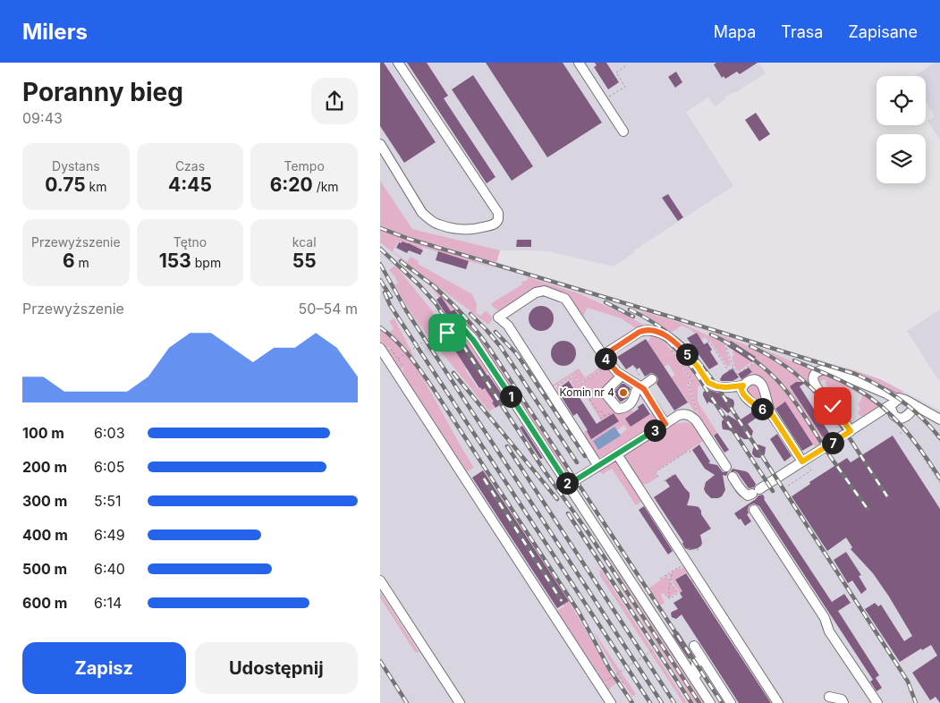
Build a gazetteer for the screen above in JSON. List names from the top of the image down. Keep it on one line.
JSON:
{"places":["Komin nr 4"],"page":{"header":"Milers","nav":["Mapa","Trasa","Zapisane"],"heading":["Poranny bieg","09:43"],"stats":[["Dystans","0.75 km"],["Czas","4:45"],["Tempo","6:20 /km"],["Przewyższenie","6 m"],["Tętno","153 bpm"],["kcal","55"]],"chart":["Przewyższenie","50–54 m"],"pins":["5","4","1","6","3","7","2"],"list":[{"name":"100 m","note":"6:03"},{"name":"200 m","note":"6:05"},{"name":"300 m","note":"5:51"},{"name":"400 m","note":"6:49"},{"name":"500 m","note":"6:40"},{"name":"600 m","note":"6:14"}],"buttons":["Zapisz","Udostępnij"]}}
